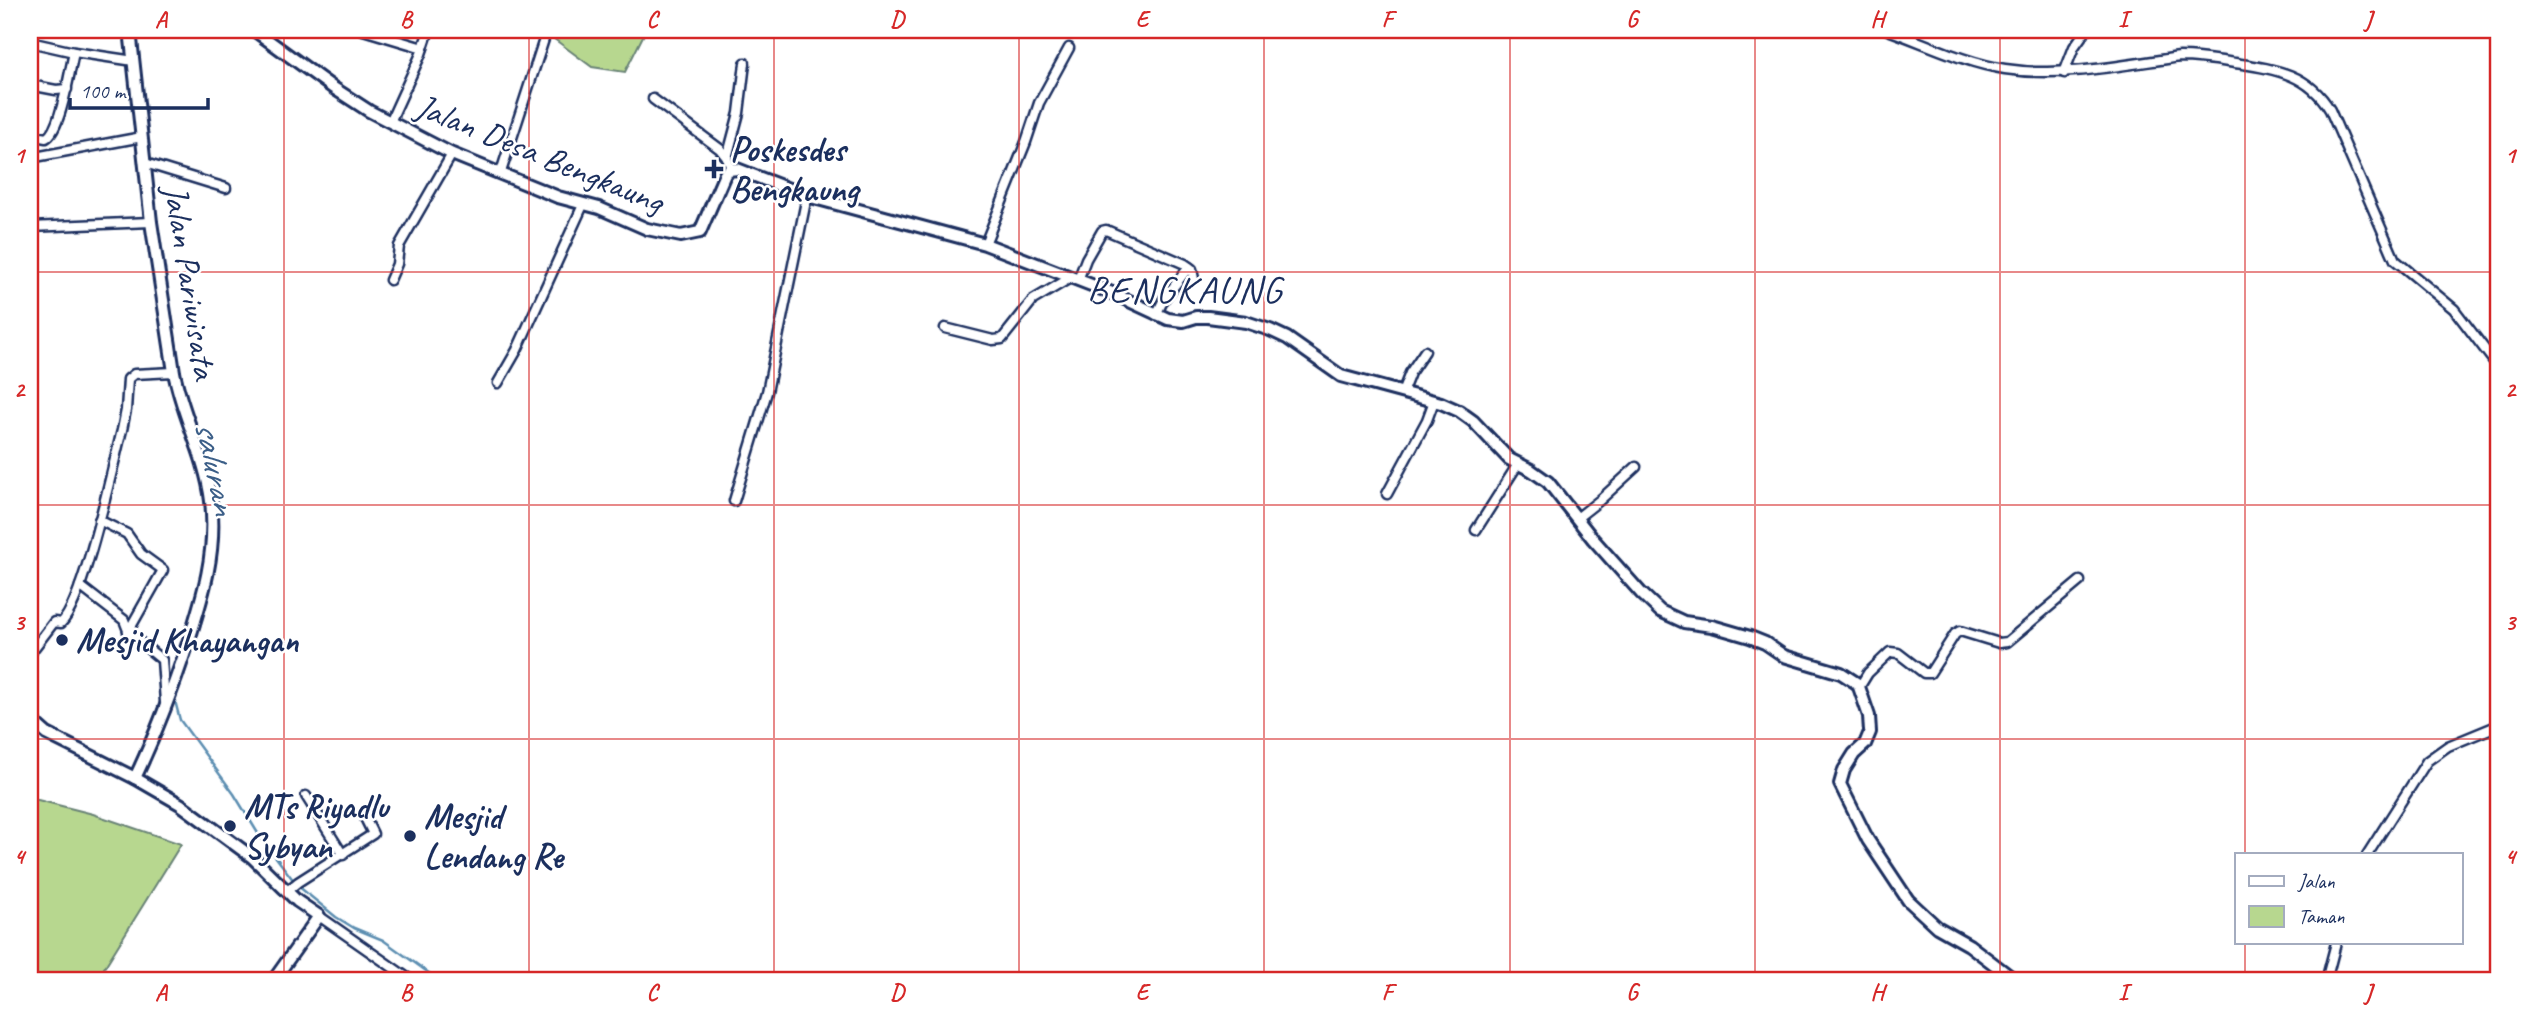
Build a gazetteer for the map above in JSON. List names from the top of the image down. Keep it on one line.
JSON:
{"streets":{"street":["Jalan Desa Bengkaung","Jalan Pariwisata"]},"districts":["BENGKAUNG"],"water":["saluran"],"places":{"health":["Poskesdes Bengkaung"],"other":["Mesjid Khayangan","MTs Riyadlu Sybyan","Mesjid Lendang Re"]},"legend":["Jalan","Taman"],"scale_bar":"100 m","grid":{"columns":["A","B","C","D","E","F","G","H","I","J"],"rows":["1","2","3","4"]}}
